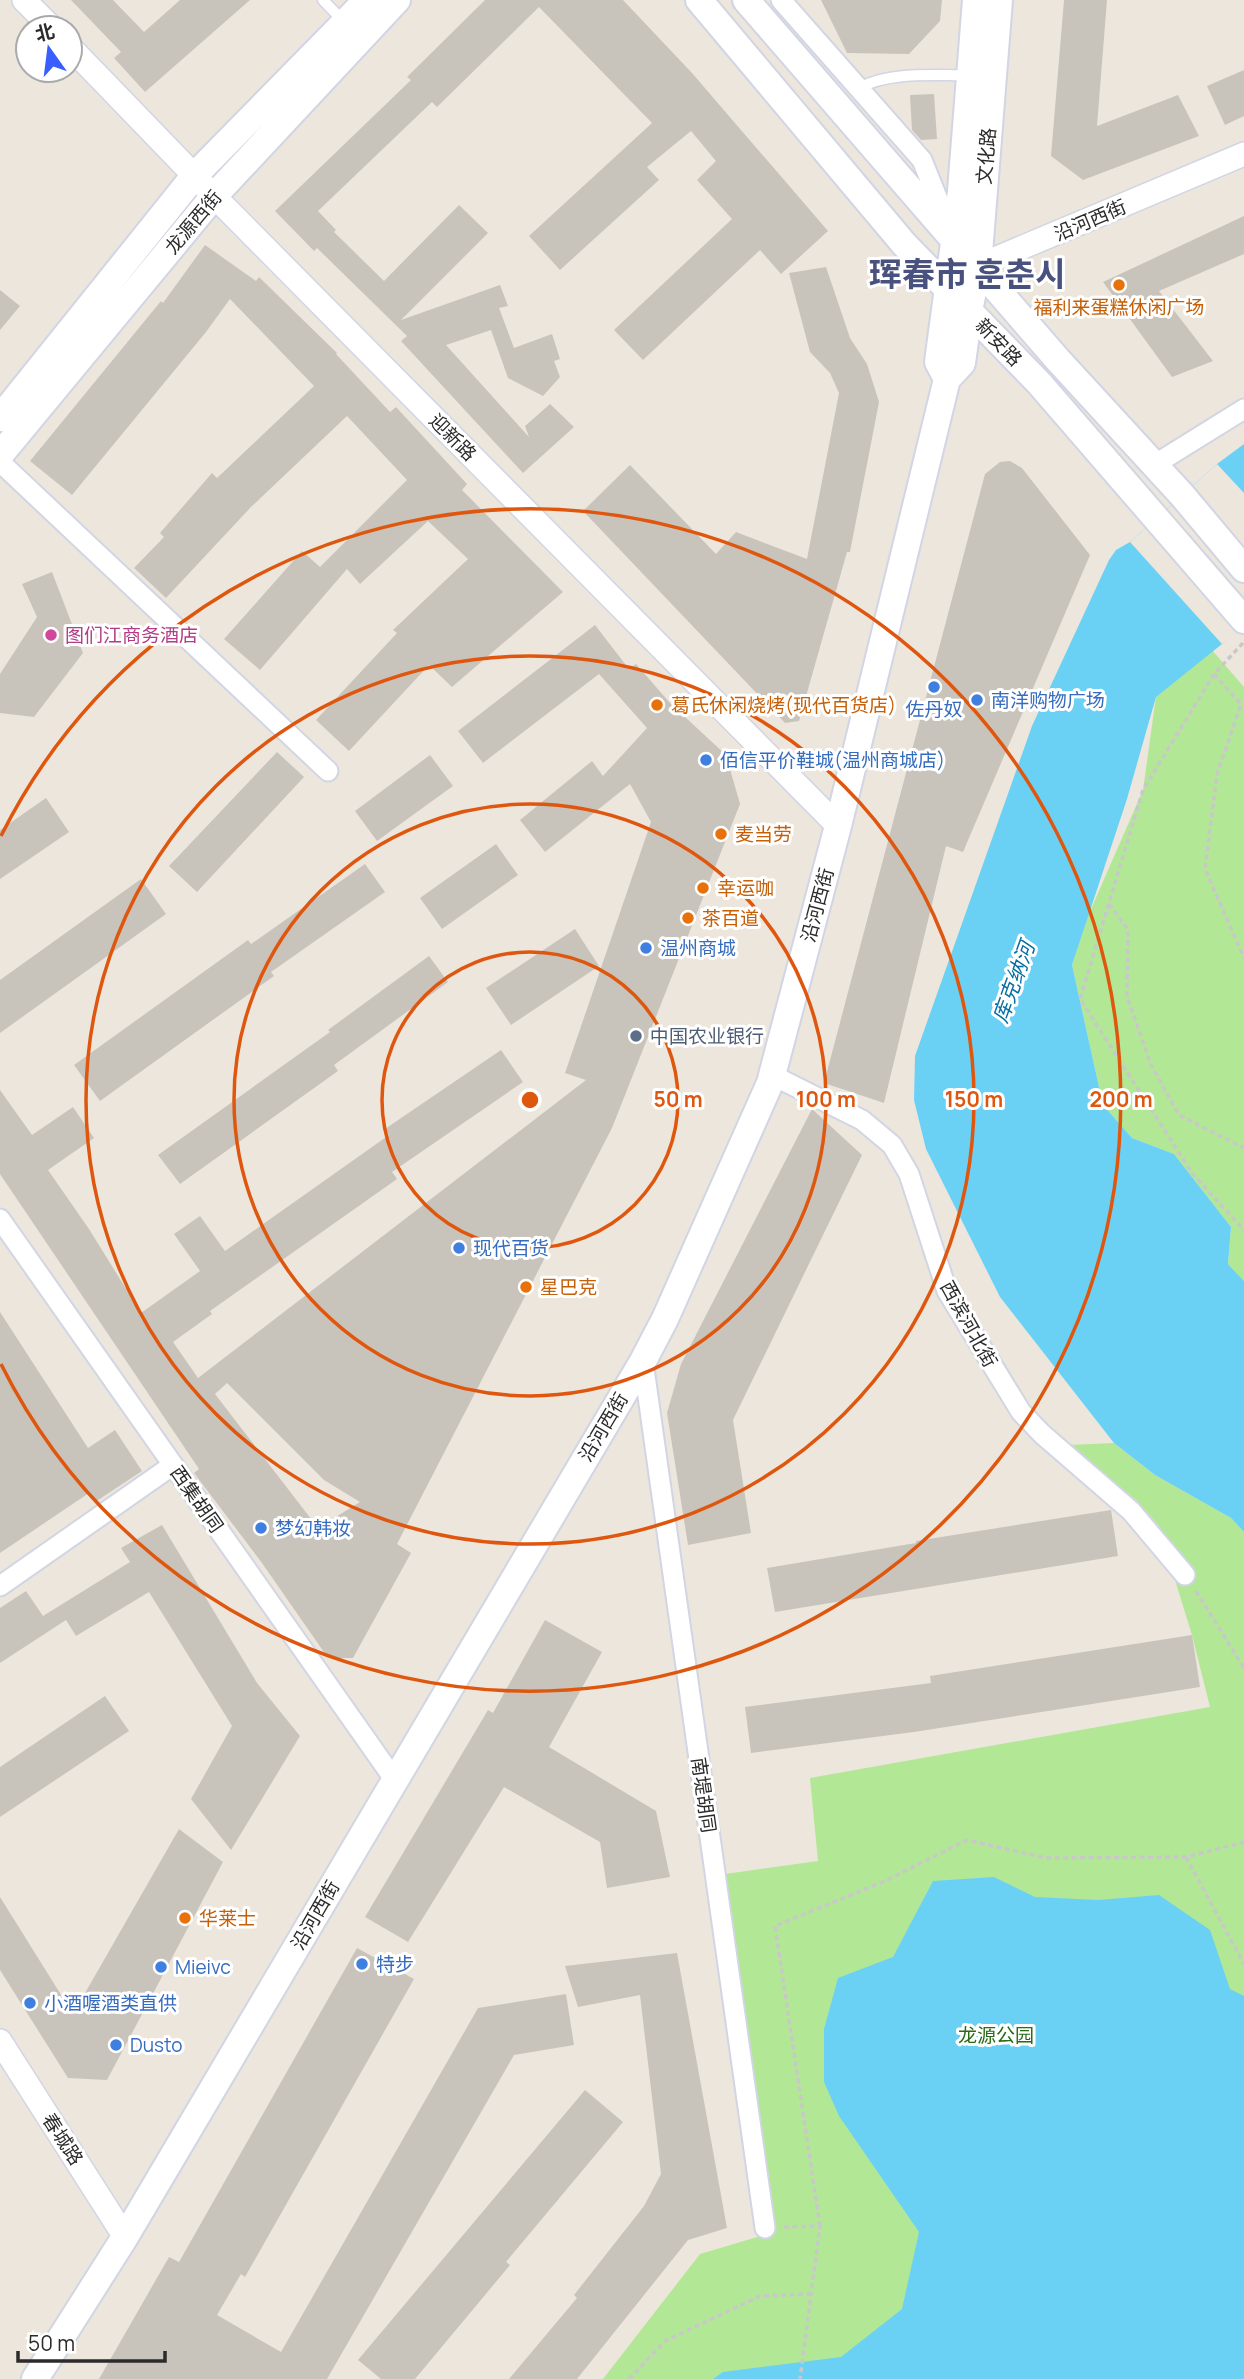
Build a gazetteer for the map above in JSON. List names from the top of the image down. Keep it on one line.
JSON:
{"streets":{"main road":["文化路","沿河西街","龙源西街","新安路"],"street":["迎新路","西滨河北街","西集胡同","南堤胡同","春城路"]},"crossings":[["文化路","沿河西街"],["文化路","新安路"],["沿河西街","新安路"],["沿河西街","迎新路"],["沿河西街","西滨河北街"],["沿河西街","西集胡同"],["沿河西街","南堤胡同"],["沿河西街","春城路"],["龙源西街","迎新路"]],"districts":["珲春市 훈춘시"],"water":["库克纳河"],"parks":["龙源公园"],"places":["福利来蛋糕休闲广场","图们江商务酒店","佐丹奴","南洋购物广场","葛氏休闲烧烤(现代百货店)","佰信平价鞋城(温州商城店)","麦当劳","幸运咖","茶百道","温州商城","中国农业银行","现代百货","星巴克","梦幻韩妆","华莱士","特步","Mieivc","小酒喔酒类直供","Dusto"],"scale_bar":"50 m","north":"top","rings":["50 m","100 m","150 m","200 m"]}
